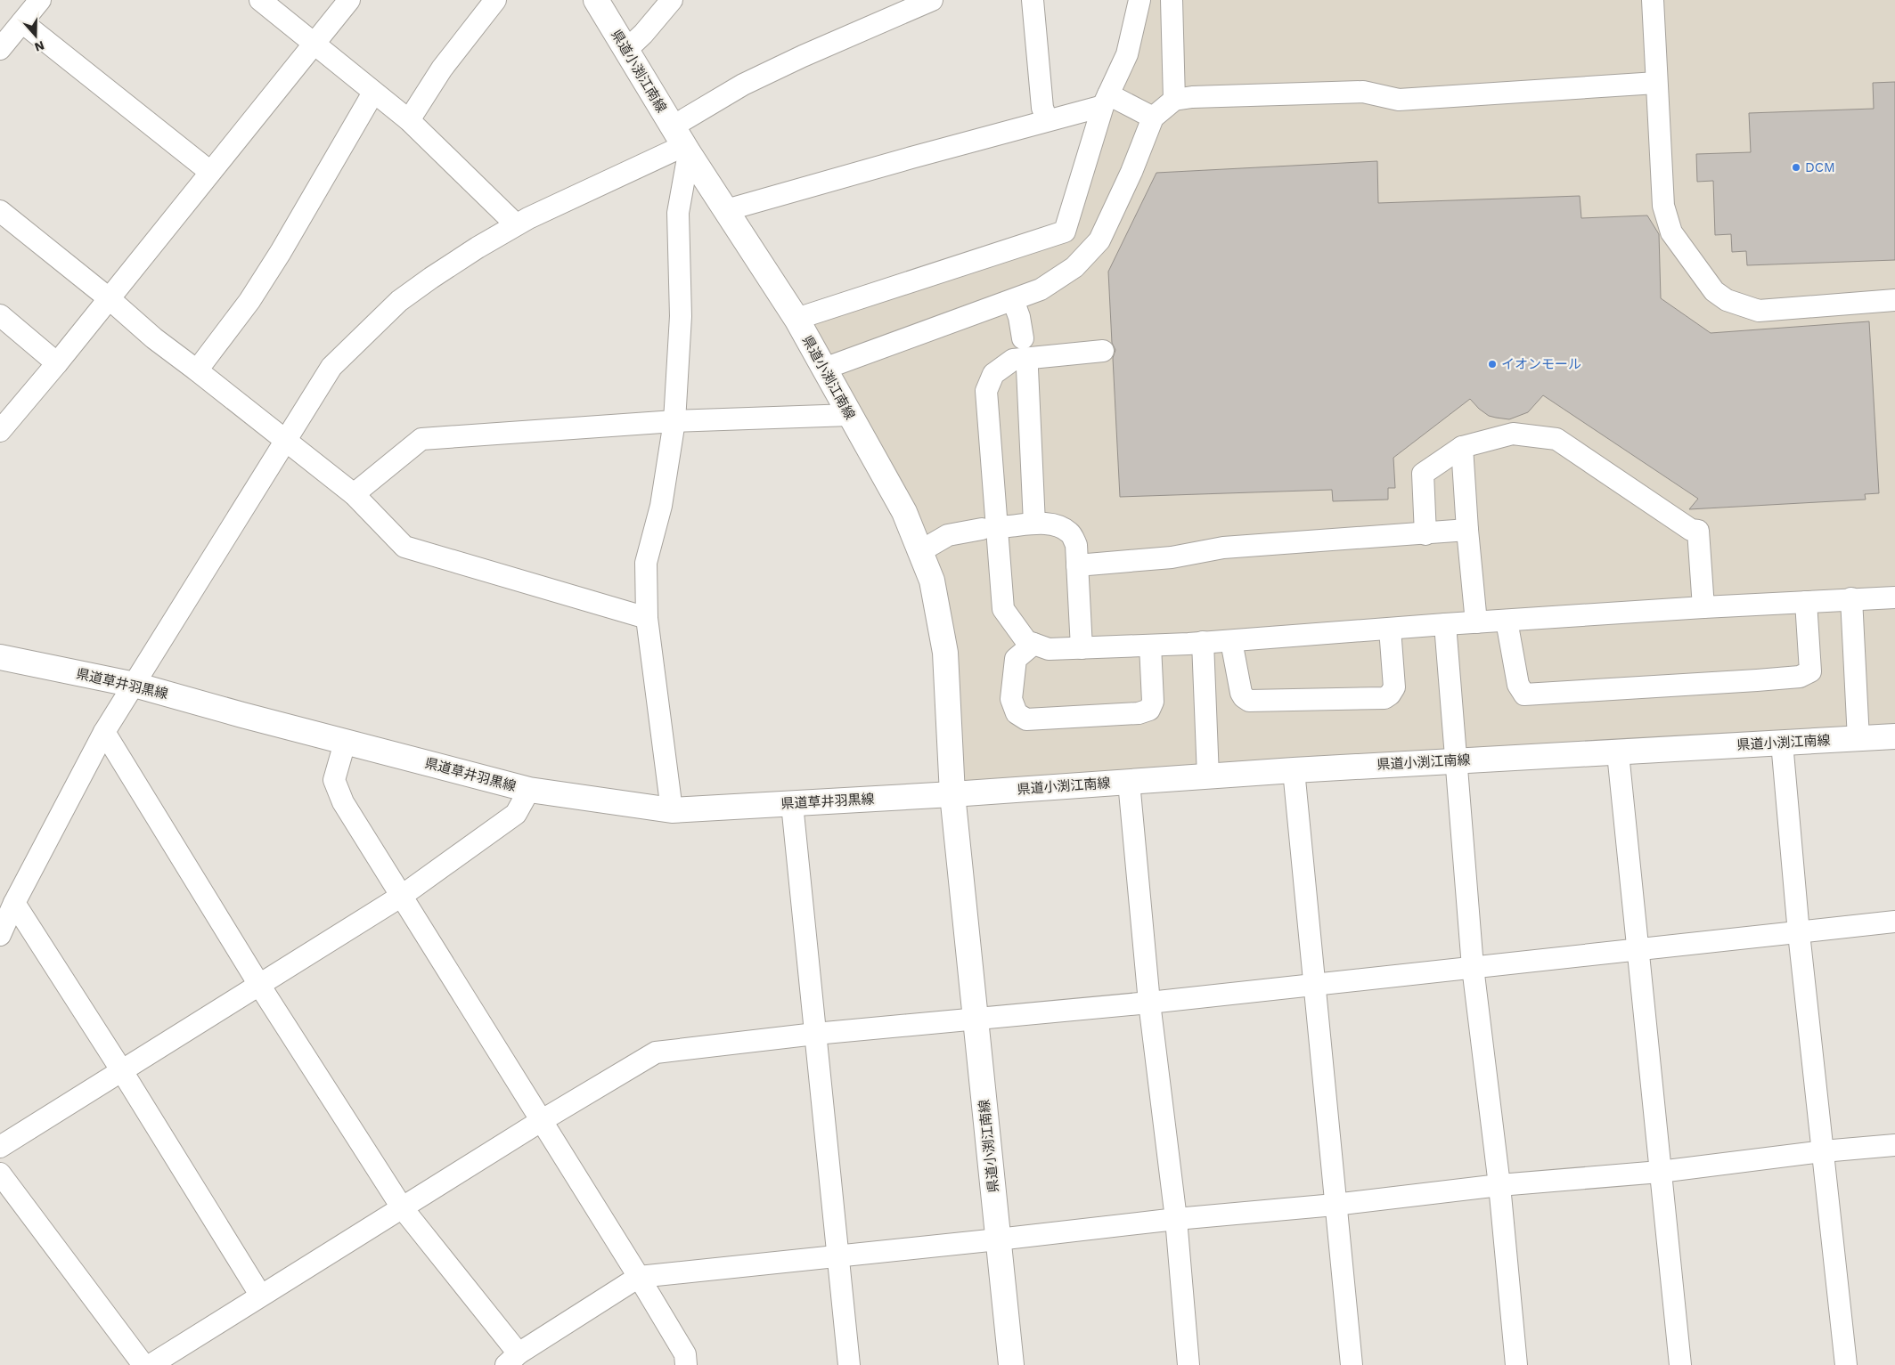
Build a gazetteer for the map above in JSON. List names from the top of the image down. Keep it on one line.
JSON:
{"streets":{"main road":["県道小渕江南線","県道草井羽黒線"]},"crossings":[["県道小渕江南線","県道草井羽黒線"]],"places":["DCM","イオンモール"],"north":"bottom"}
